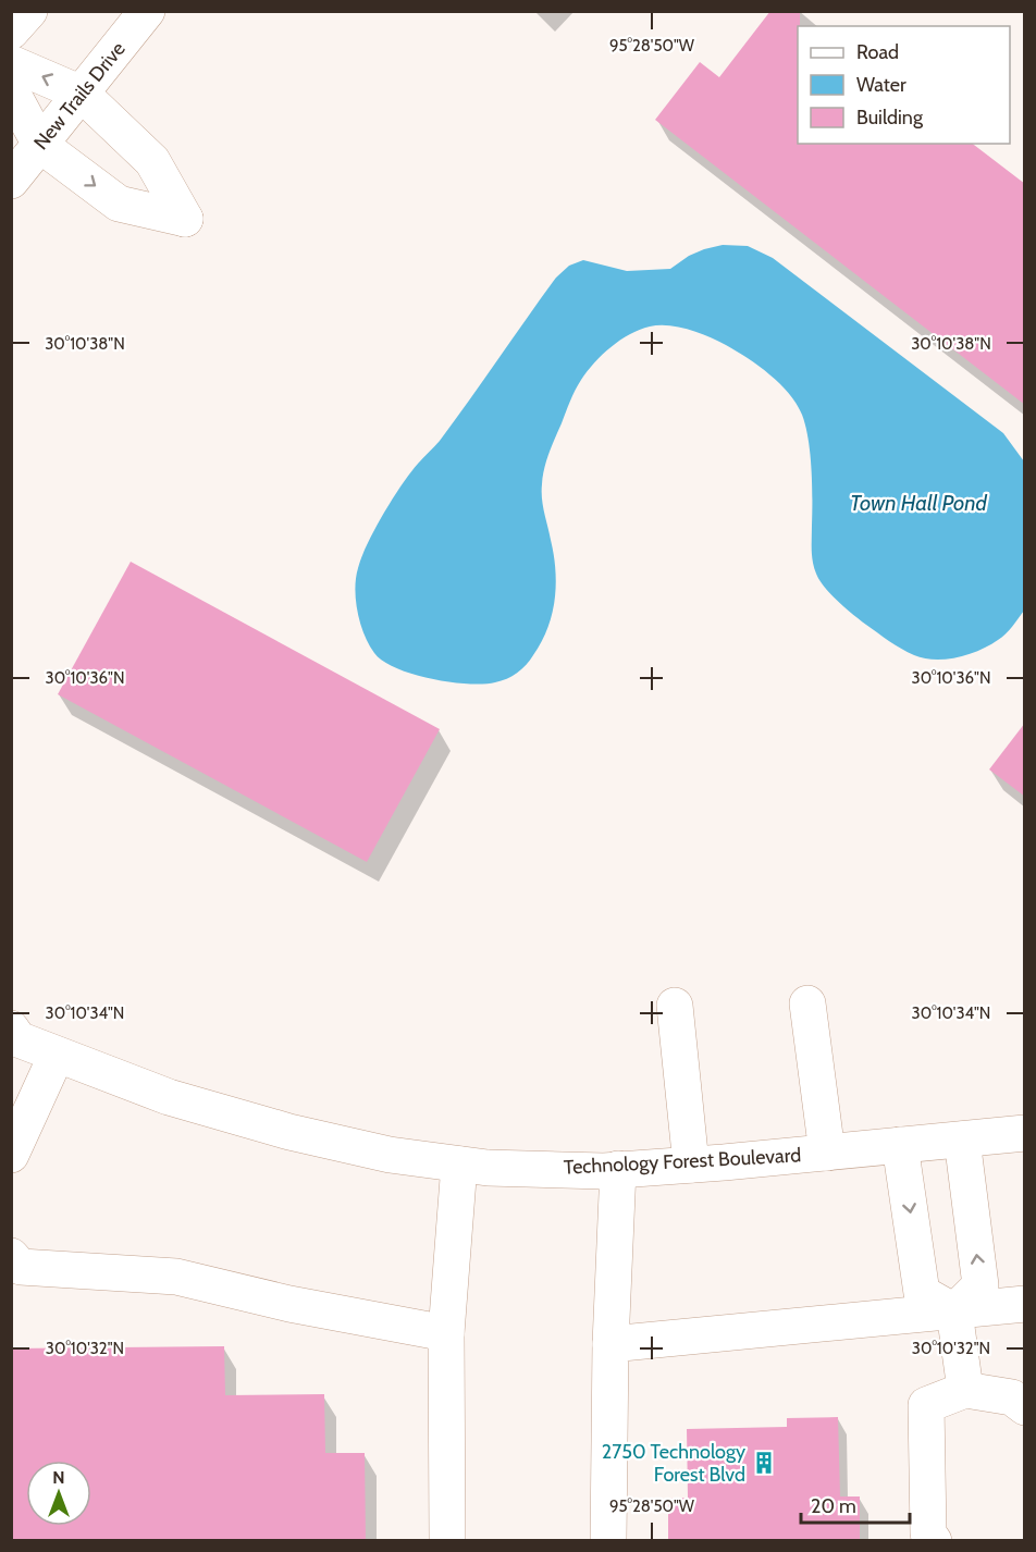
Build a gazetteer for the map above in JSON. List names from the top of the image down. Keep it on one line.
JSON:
{"streets":{"street":["New Trails Drive","Technology Forest Boulevard"]},"water":["Town Hall Pond"],"places":{"building":["2750 Technology Forest Blvd"]},"legend":["Road","Water","Building"],"scale_bar":"20 m","north":"top","coordinates":["95°28'50\"W","30°10'38\"N","30°10'36\"N","30°10'34\"N","30°10'32\"N"]}
